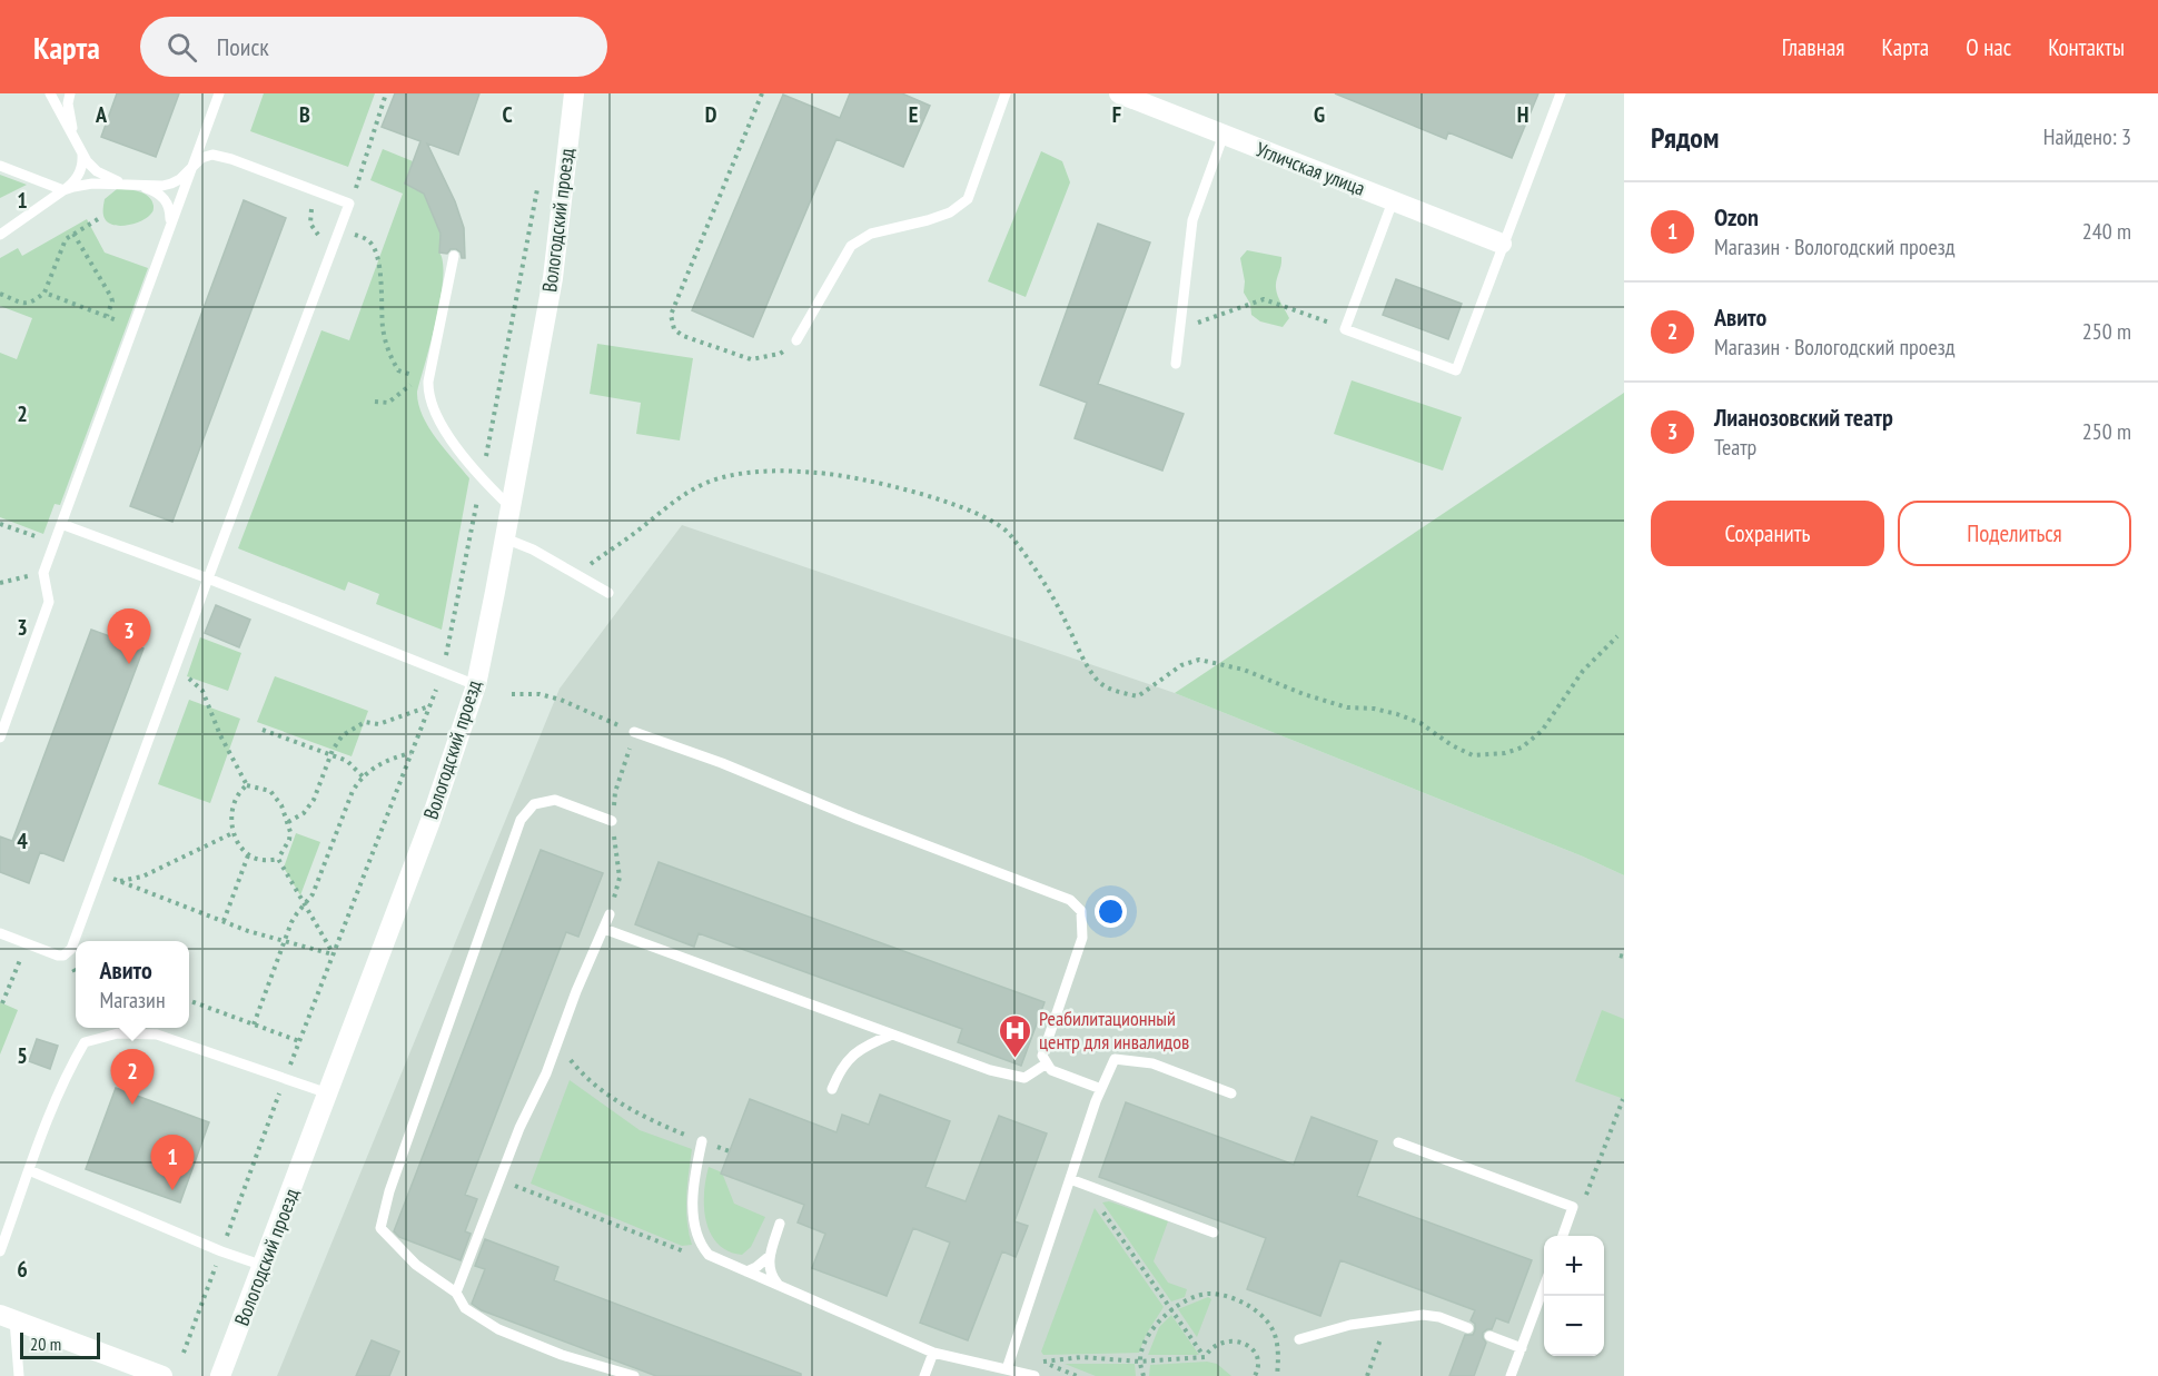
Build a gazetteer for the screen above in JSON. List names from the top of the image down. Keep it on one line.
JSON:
{"streets":{"street":["Угличская улица","Вологодский проезд"]},"places":{"hospital":["Реабилитационный центр для инвалидов"]},"scale_bar":"20 m","page":{"header":"Карта","search":"Поиск","nav":["Главная","Карта","О нас","Контакты"],"heading":["Рядом","Найдено: 3"],"list":[{"mark":"1","name":"Ozon","note":"Магазин · Вологодский проезд","value":"240 m"},{"mark":"2","name":"Авито","note":"Магазин · Вологодский проезд","value":"250 m"},{"mark":"3","name":"Лианозовский театр","note":"Театр","value":"250 m"}],"buttons":["Сохранить","Поделиться"],"pins":["3","2","1"],"popup":["Авито","Магазин"],"map_buttons":["+","−"],"scale":"20 m"},"grid":{"columns":["A","B","C","D","E","F","G","H"],"rows":["1","2","3","4","5","6"]}}
